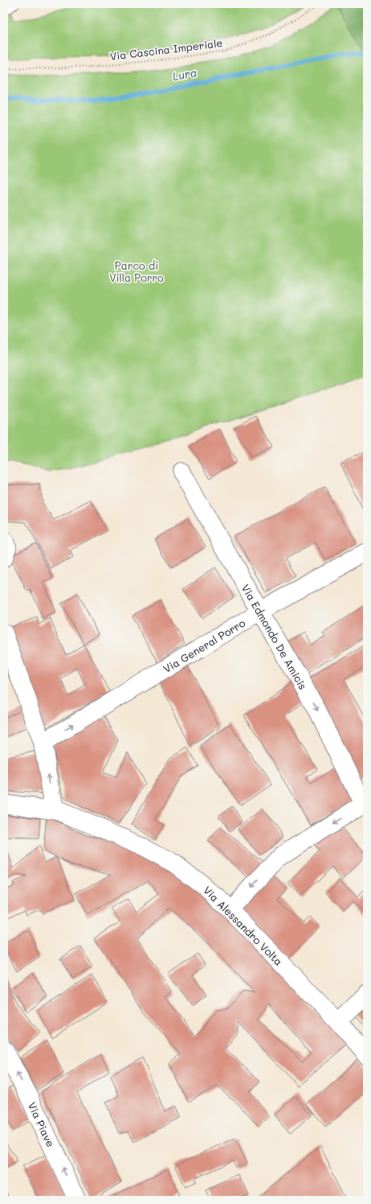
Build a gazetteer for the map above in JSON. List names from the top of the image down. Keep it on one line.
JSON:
{"streets":{"street":["Via Edmondo De Amicis","Via General Porro","Via Alessandro Volta","Via Piave"],"path":["Via Cascina Imperiale"]},"crossings":[["Via Edmondo De Amicis","Via General Porro"]],"one_way":["Via Edmondo De Amicis","Via General Porro","Via Piave"],"water":["Lura"],"parks":["Parco di Villa Porro"]}
